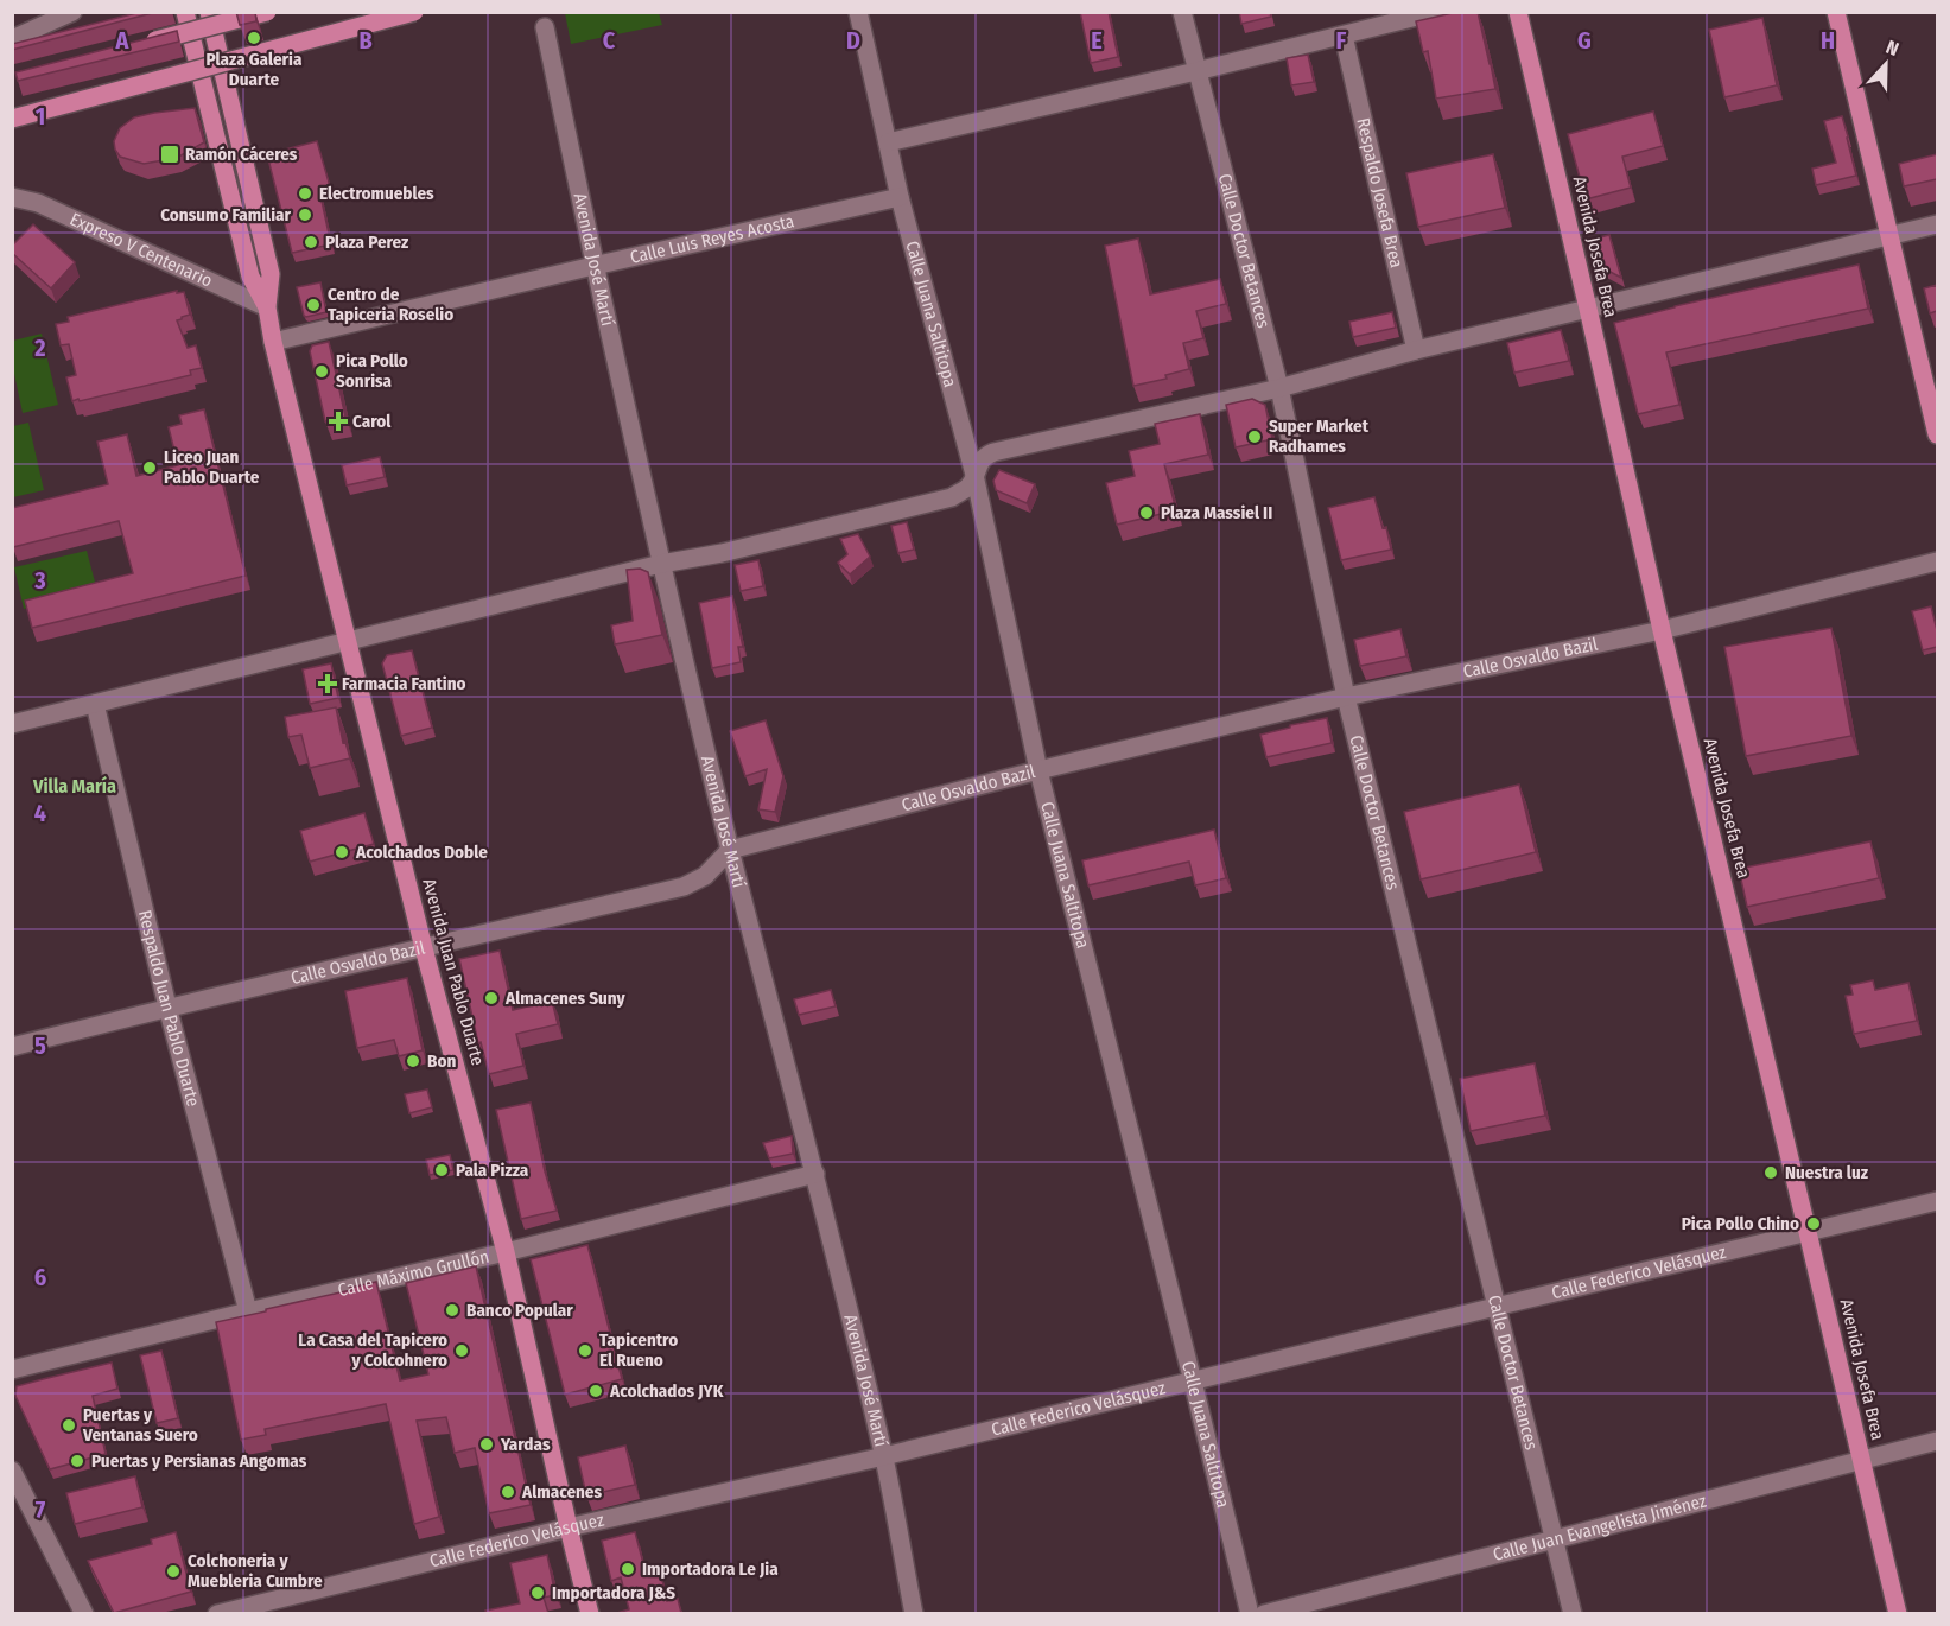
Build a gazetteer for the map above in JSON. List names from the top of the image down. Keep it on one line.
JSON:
{"streets":{"main road":["Avenida Josefa Brea","Avenida Juan Pablo Duarte"],"street":["Respaldo Josefa Brea","Calle Luis Reyes Acosta","Expreso V Centenario","Calle Doctor Betances","Avenida José Martí","Calle Juana Saltitopa","Calle Osvaldo Bazil","Respaldo Juan Pablo Duarte","Calle Máximo Grullón","Calle Federico Velásquez","Calle Juan Evangelista Jiménez"]},"crossings":[["Calle Luis Reyes Acosta","Avenida José Martí"],["Calle Luis Reyes Acosta","Calle Juana Saltitopa"],["Calle Luis Reyes Acosta","Avenida Juan Pablo Duarte"],["Avenida Josefa Brea","Calle Osvaldo Bazil"],["Avenida Josefa Brea","Calle Federico Velásquez"],["Avenida Josefa Brea","Calle Juan Evangelista Jiménez"],["Expreso V Centenario","Avenida Juan Pablo Duarte"],["Calle Doctor Betances","Calle Osvaldo Bazil"],["Calle Doctor Betances","Calle Federico Velásquez"],["Calle Doctor Betances","Calle Juan Evangelista Jiménez"],["Avenida José Martí","Calle Osvaldo Bazil"],["Avenida José Martí","Calle Máximo Grullón"],["Avenida José Martí","Calle Federico Velásquez"],["Calle Juana Saltitopa","Calle Osvaldo Bazil"],["Calle Juana Saltitopa","Calle Federico Velásquez"],["Calle Osvaldo Bazil","Avenida Juan Pablo Duarte"],["Calle Osvaldo Bazil","Respaldo Juan Pablo Duarte"],["Avenida Juan Pablo Duarte","Calle Máximo Grullón"],["Avenida Juan Pablo Duarte","Calle Federico Velásquez"],["Respaldo Juan Pablo Duarte","Calle Máximo Grullón"]],"districts":["Villa María"],"places":{"other":["Plaza Galeria Duarte","Electromuebles","Consumo Familiar","Plaza Perez","Centro de Tapiceria Roselio","Pica Pollo Sonrisa","Super Market Radhames","Liceo Juan Pablo Duarte","Plaza Massiel II","Acolchados Doble","Almacenes Suny","Bon","Pala Pizza","Nuestra luz","Pica Pollo Chino","Banco Popular","La Casa del Tapicero y Colcohnero","Tapicentro El Rueno","Acolchados JYK","Puertas y Ventanas Suero","Yardas","Puertas y Persianas Angomas","Almacenes","Importadora Le Jia","Colchoneria y Muebleria Cumbre","Importadora J&S"],"transit":["Ramón Cáceres"],"health":["Carol","Farmacia Fantino"]},"north":"top","grid":{"columns":["A","B","C","D","E","F","G","H"],"rows":["1","2","3","4","5","6","7"]}}
